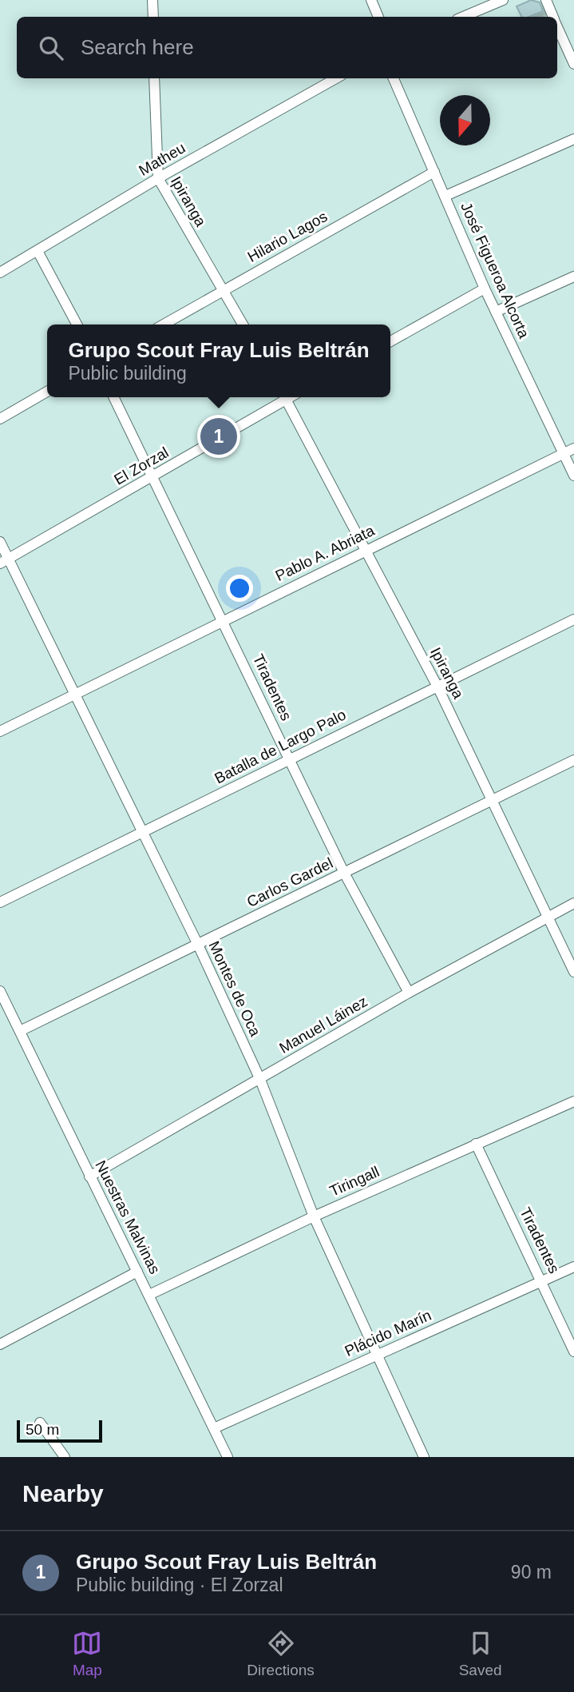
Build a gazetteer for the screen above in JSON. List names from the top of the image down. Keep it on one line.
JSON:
{"streets":{"street":["Matheu","Ipiranga","Hilario Lagos","José Figueroa Alcorta","El Zorzal","Pablo A. Abriata","Tiradentes","Batalla de Largo Palo","Carlos Gardel","Montes de Oca","Manuel Láinez","Tiringall","Nuestras Malvinas","Plácido Marín"]},"crossings":[["Matheu","Ipiranga"],["Ipiranga","Hilario Lagos"],["Ipiranga","Pablo A. Abriata"],["Ipiranga","Batalla de Largo Palo"],["Ipiranga","Carlos Gardel"],["Ipiranga","Manuel Láinez"],["Hilario Lagos","José Figueroa Alcorta"],["José Figueroa Alcorta","Pablo A. Abriata"],["El Zorzal","Tiradentes"],["El Zorzal","Montes de Oca"],["Pablo A. Abriata","Tiradentes"],["Pablo A. Abriata","Montes de Oca"],["Tiradentes","Batalla de Largo Palo"],["Tiradentes","Carlos Gardel"],["Tiradentes","Manuel Láinez"],["Tiradentes","Tiringall"],["Tiradentes","Plácido Marín"],["Batalla de Largo Palo","Montes de Oca"],["Carlos Gardel","Montes de Oca"],["Carlos Gardel","Nuestras Malvinas"],["Montes de Oca","Manuel Láinez"],["Montes de Oca","Tiringall"],["Montes de Oca","Plácido Marín"],["Manuel Láinez","Nuestras Malvinas"],["Tiringall","Nuestras Malvinas"],["Nuestras Malvinas","Plácido Marín"]],"scale_bar":"50 m","north":"bottom","page":{"search":"Search here","popup":["Grupo Scout Fray Luis Beltrán","Public building"],"pins":"1","scale":"50 m","heading":"Nearby","list":[{"mark":"1","name":"Grupo Scout Fray Luis Beltrán","note":"Public building · El Zorzal","value":"90 m"}],"nav":["Map","Directions","Saved"]}}
